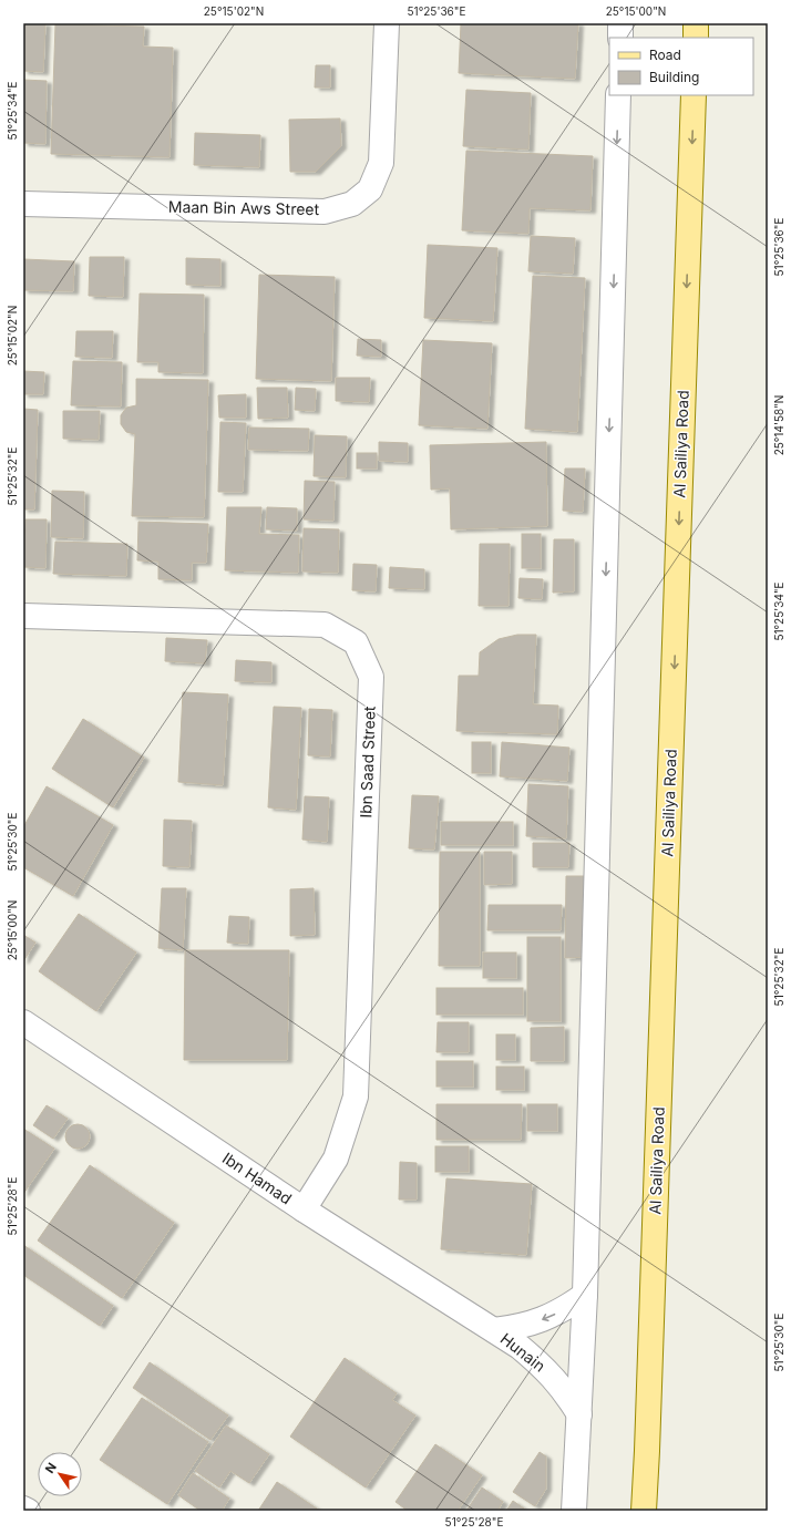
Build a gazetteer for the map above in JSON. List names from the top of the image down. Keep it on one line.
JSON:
{"streets":{"main road":["Al Sailiya Road"],"street":["Maan Bin Aws Street","Ibn Saad Street","Ibn Hamad","Hunain"]},"crossings":[["Ibn Saad Street","Ibn Hamad"],["Ibn Hamad","Hunain"]],"one_way":["Al Sailiya Road","Hunain"],"legend":["Road","Building"],"north":"top left","coordinates":["25°15'02\"N","51°25'36\"E","25°15'00\"N","51°25'34\"E","25°14'58\"N","51°25'32\"E","51°25'30\"E","51°25'28\"E"]}
